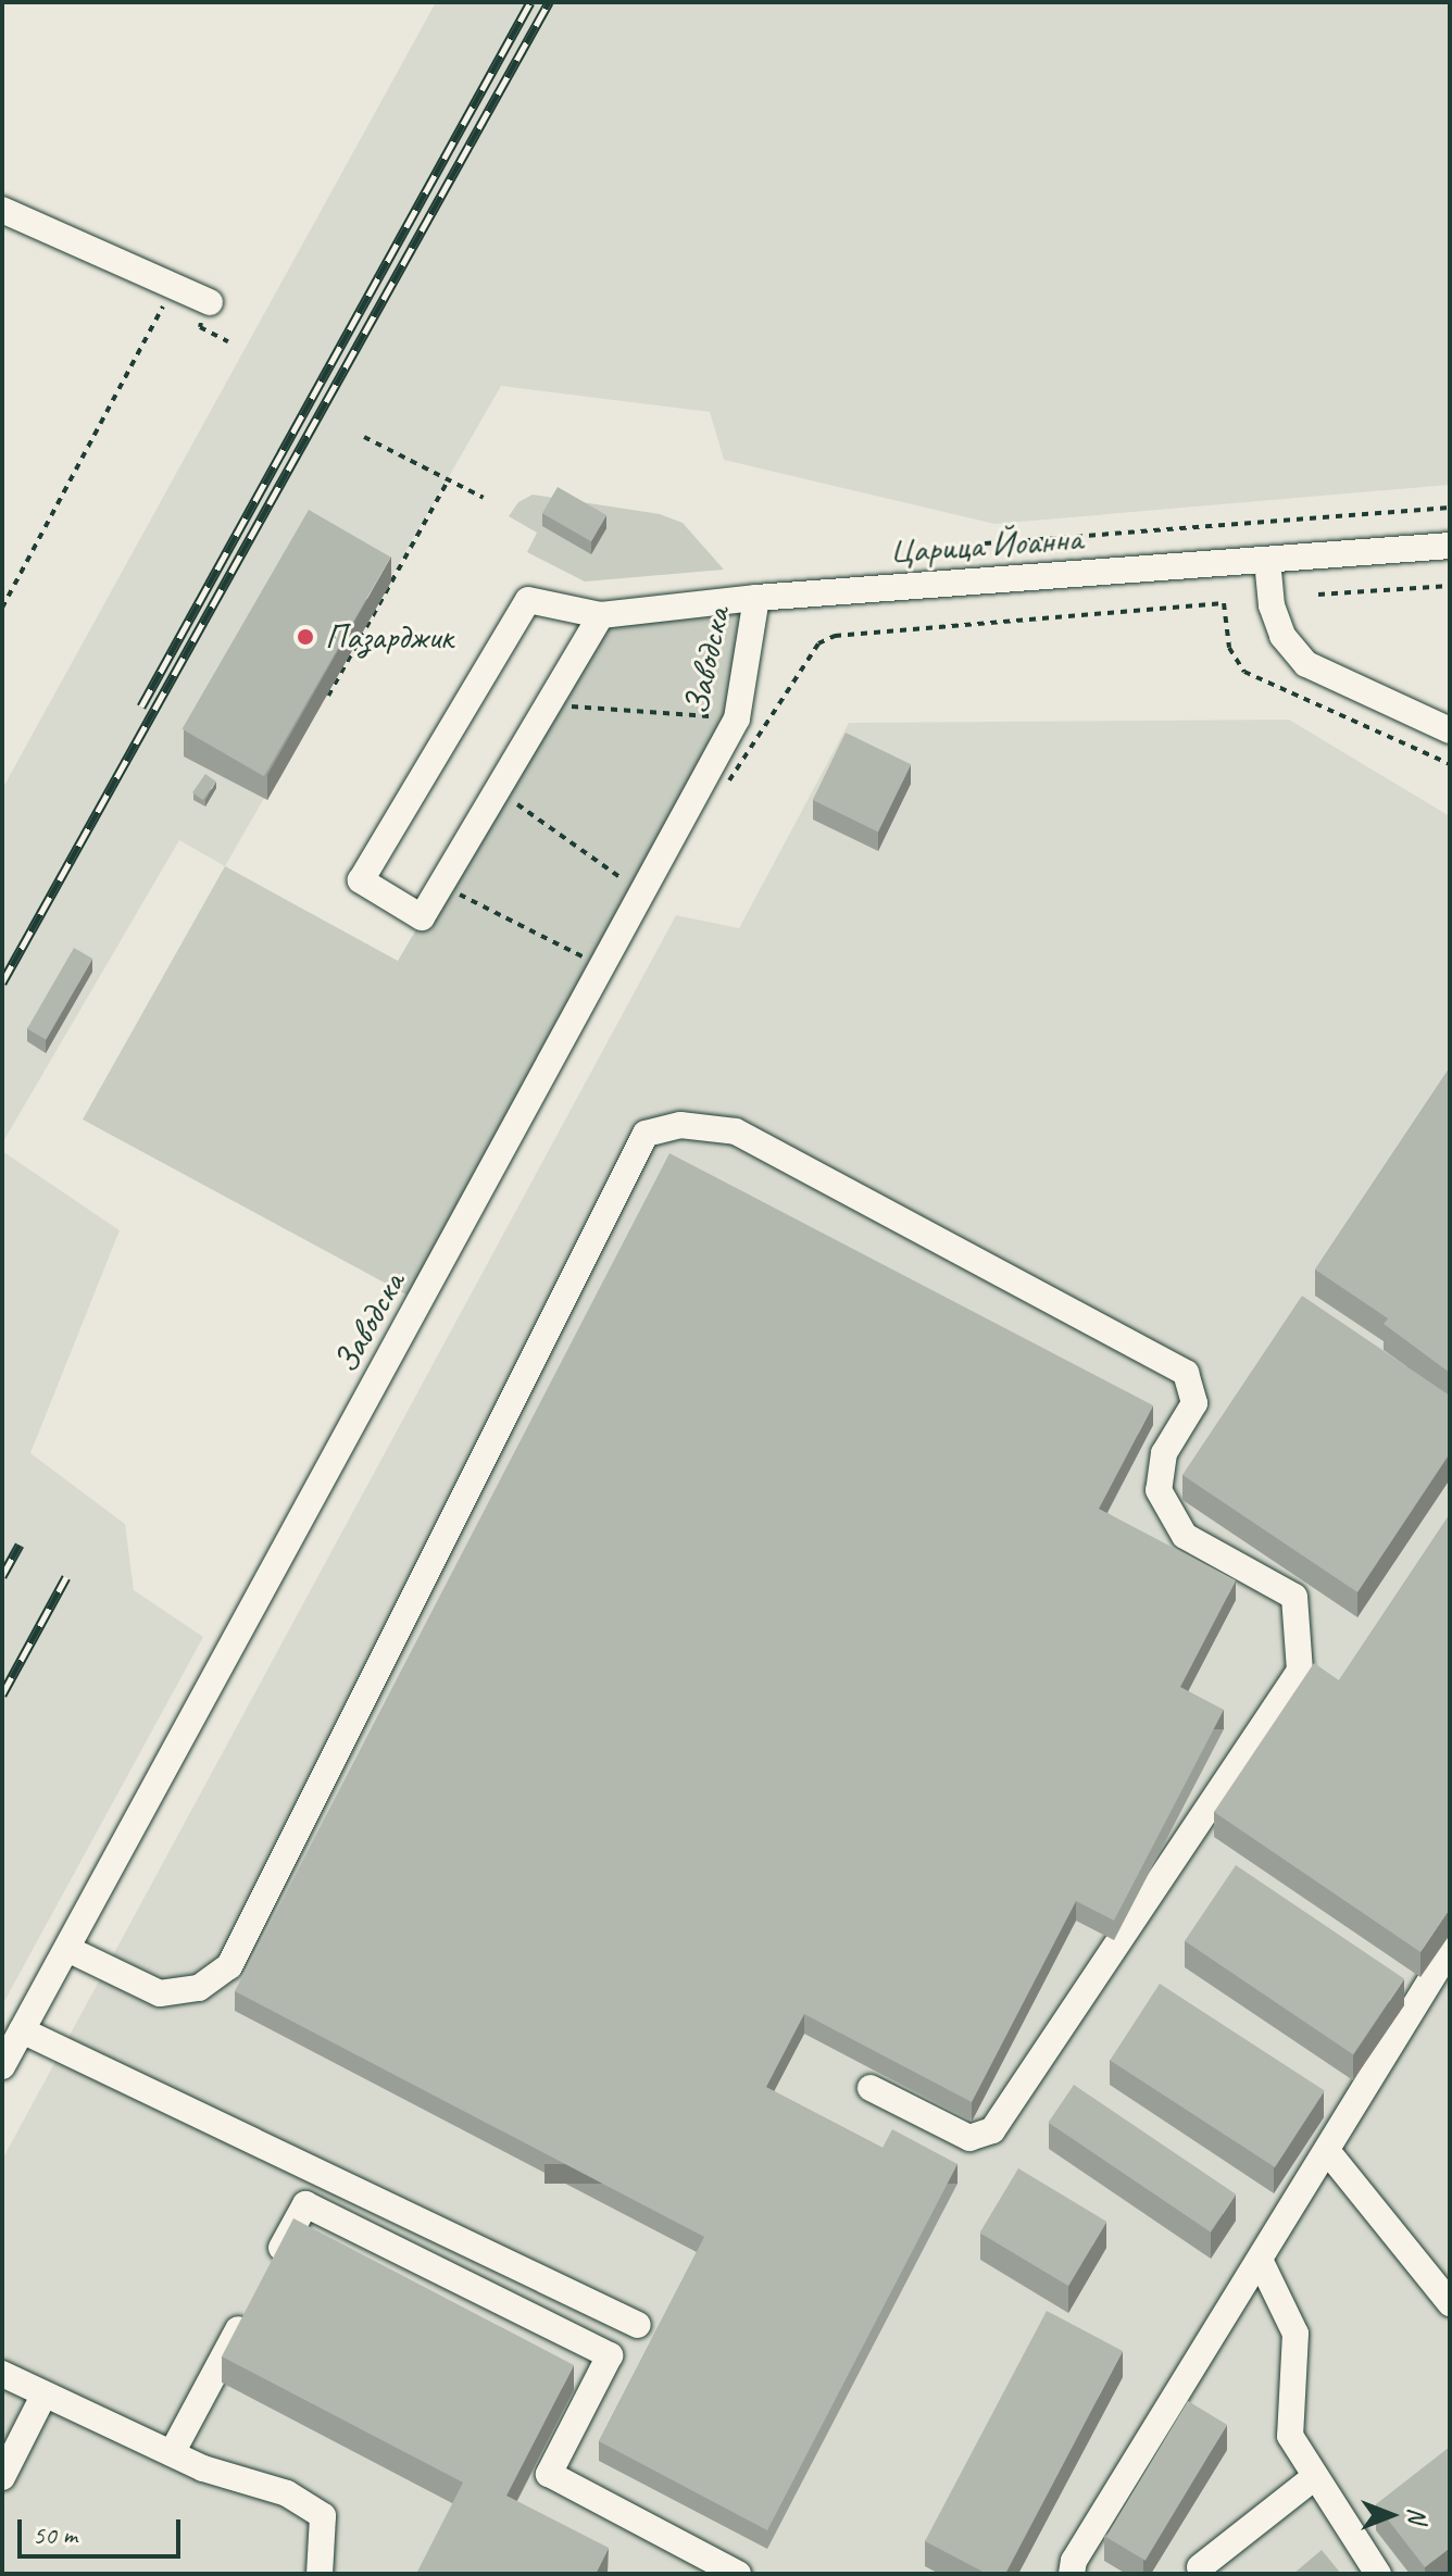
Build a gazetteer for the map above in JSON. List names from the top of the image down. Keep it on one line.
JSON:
{"streets":{"street":["Царица Йоанна","Заводска"]},"crossings":[["Царица Йоанна","Заводска"]],"places":["Пазарджик"],"scale_bar":"50 m","north":"right"}
